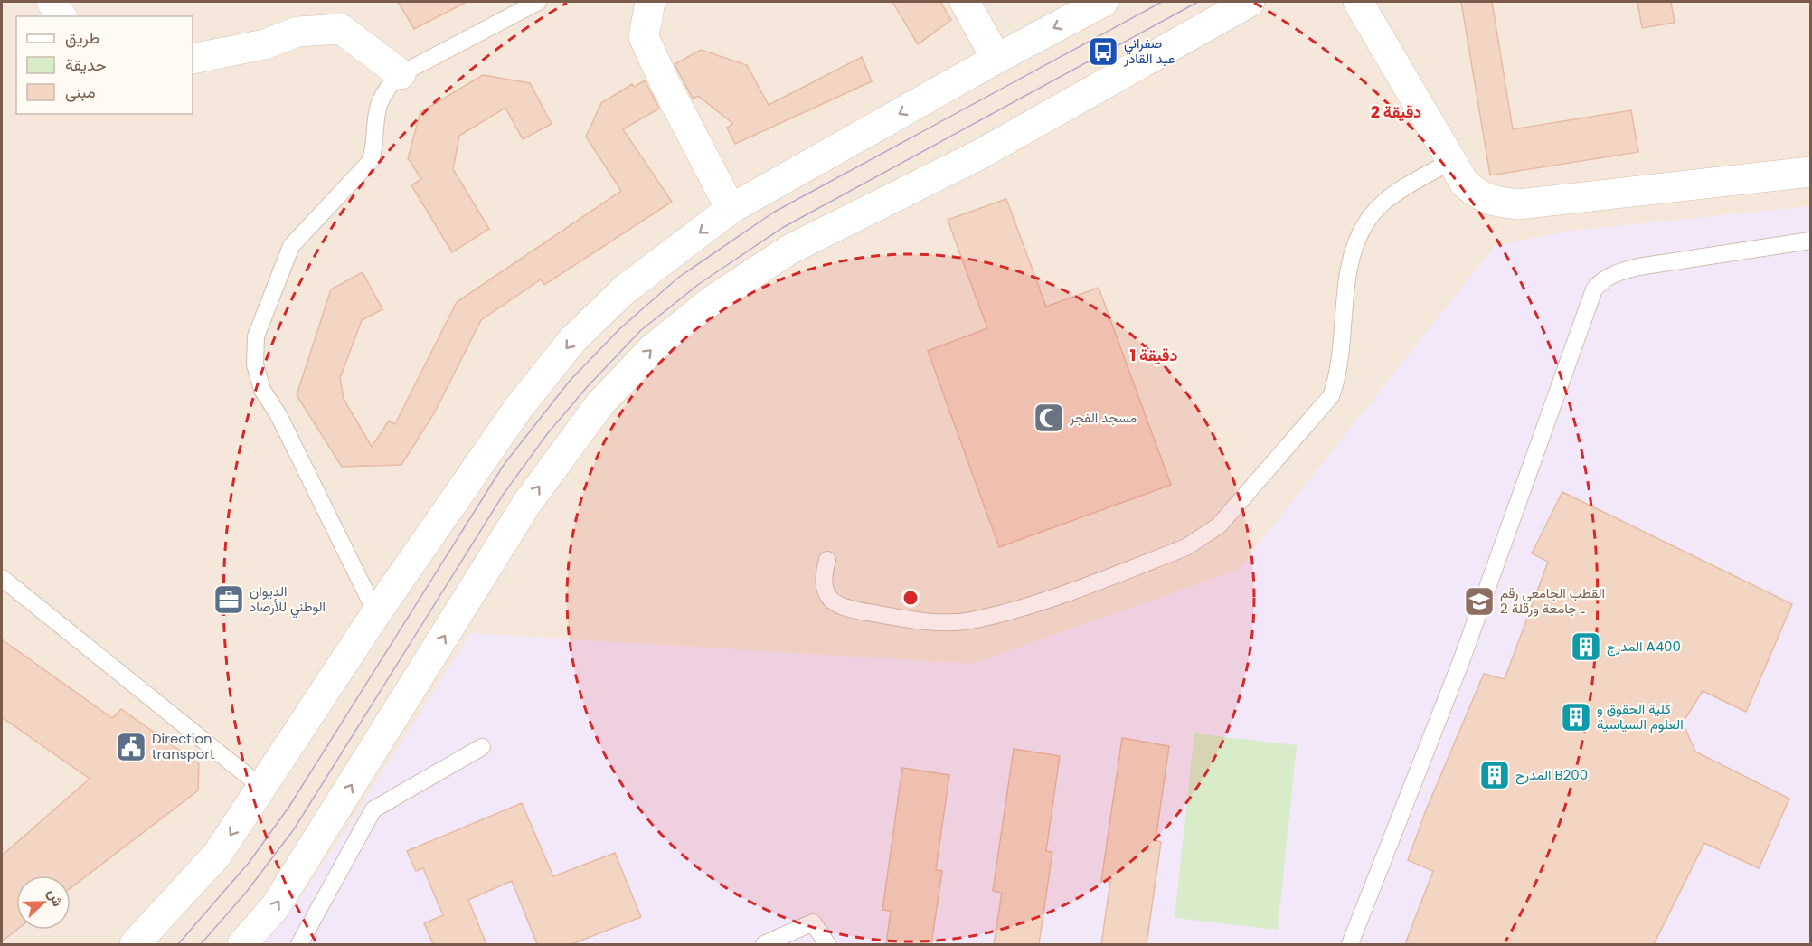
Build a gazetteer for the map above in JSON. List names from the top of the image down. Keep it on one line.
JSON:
{"places":{"bus stop":["صفراني عبد القادر"],"mosque":["مسجد الفجر"],"office":["الديوان الوطني للأرصاد"],"school or university":["القطب الجامعي رقم 2 ـ جامعة ورقلة"],"building":["المدرج A400","كلية الحقوق و العلوم السياسية","المدرج B200"],"public building":["Direction transport"]},"legend":["طريق","حديقة","مبنى"],"north":"right","rings":["2 دقيقة","1 دقيقة"]}
